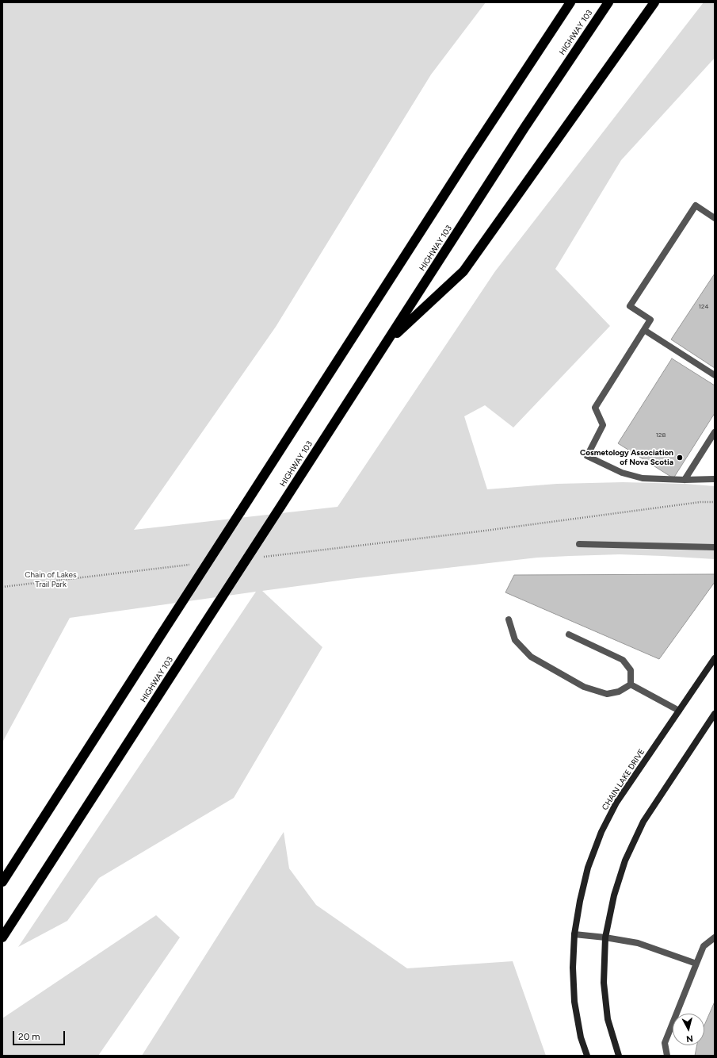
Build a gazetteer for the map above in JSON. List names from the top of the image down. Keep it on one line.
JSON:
{"streets":{"highway":["HIGHWAY 103"],"street":["CHAIN LAKE DRIVE"]},"parks":["Chain of Lakes Trail Park"],"places":["Cosmetology Association of Nova Scotia"],"house_numbers":["124","128"],"scale_bar":"20 m","north":"bottom"}
